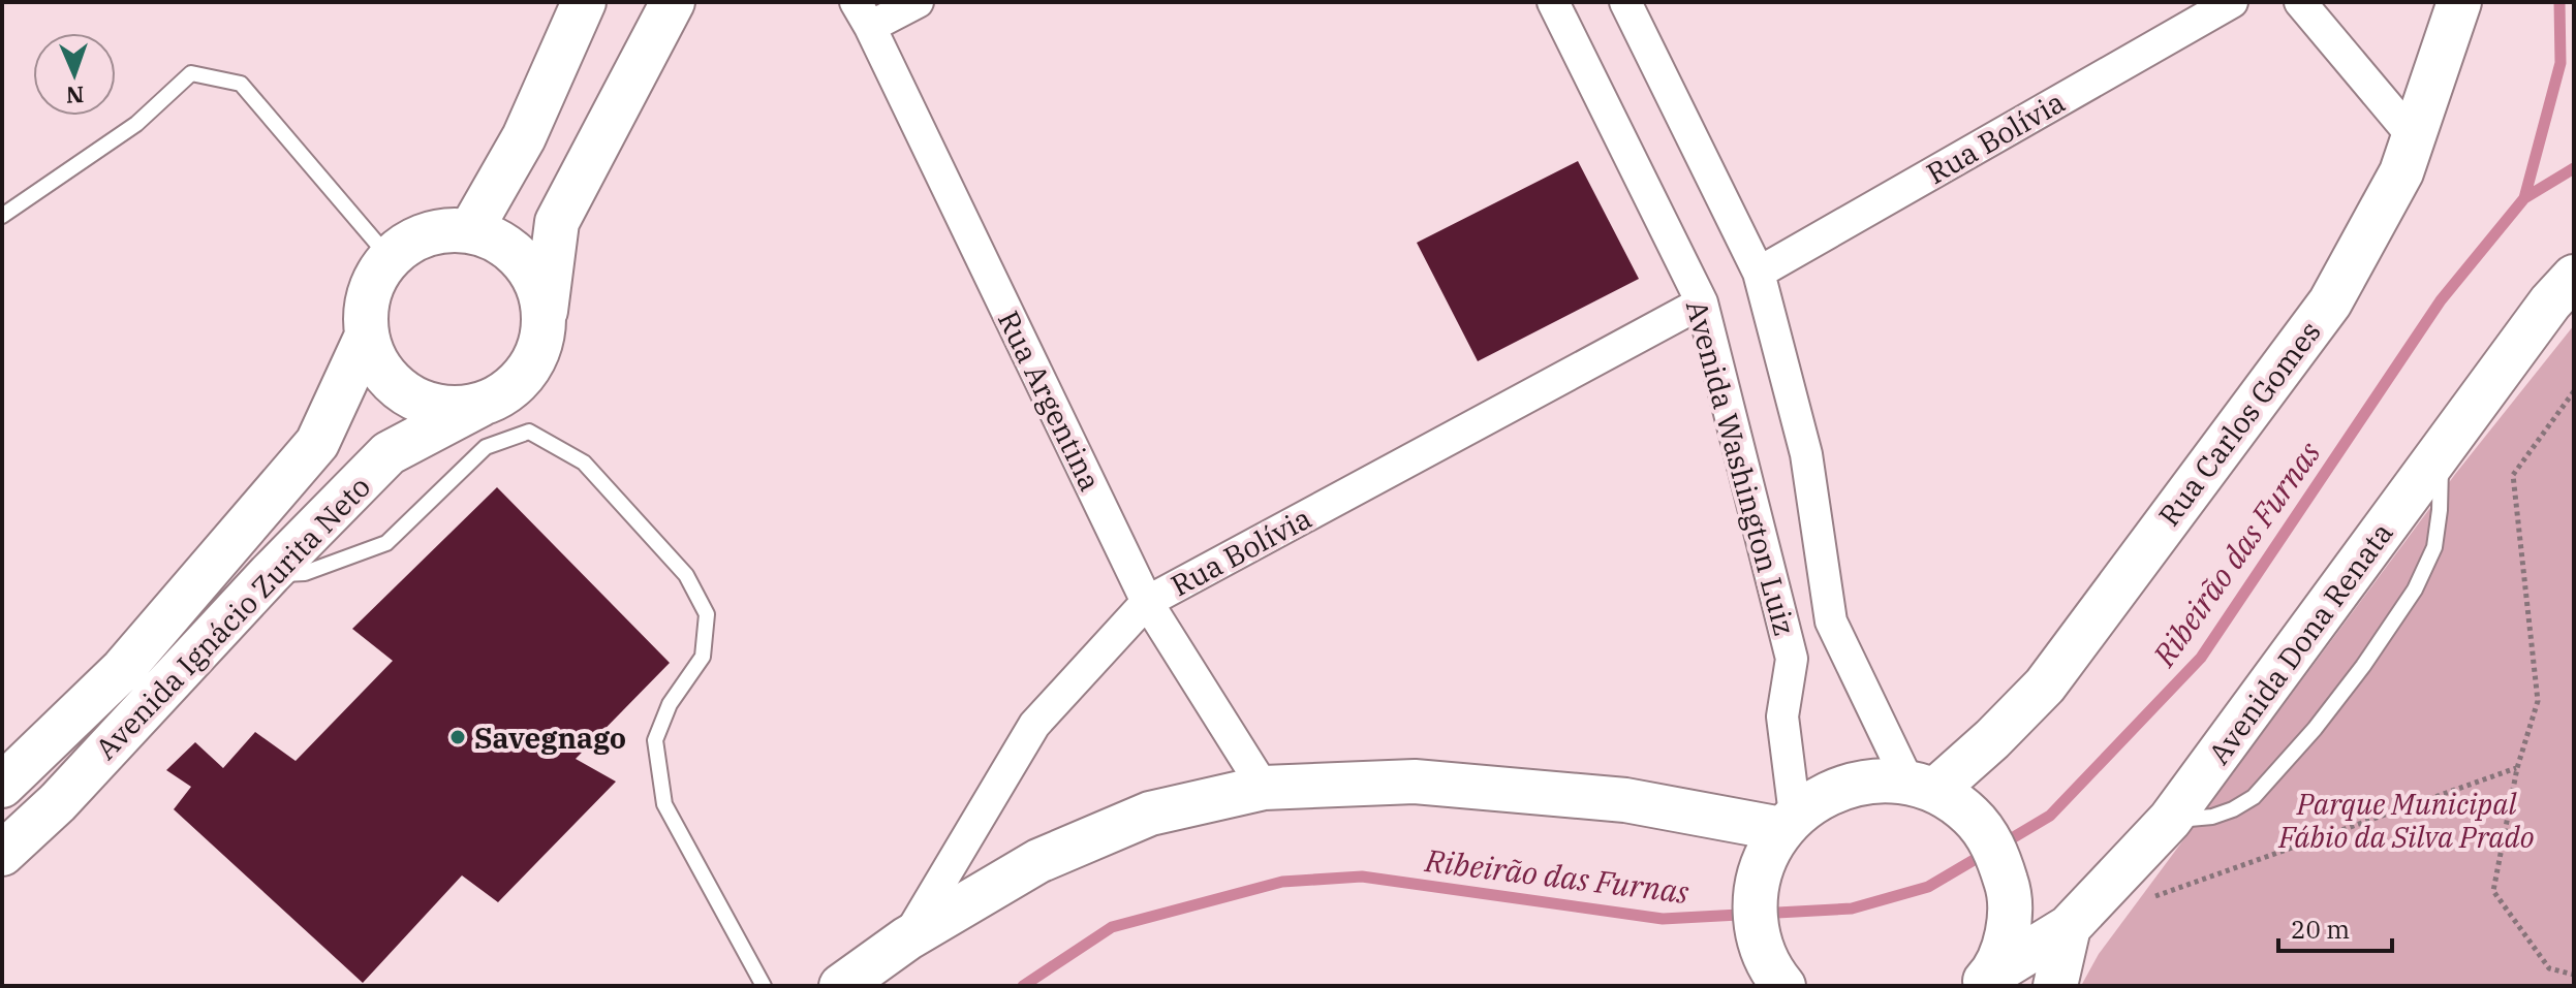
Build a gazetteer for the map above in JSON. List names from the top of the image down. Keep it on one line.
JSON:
{"streets":{"main road":["Rua Carlos Gomes","Avenida Ignácio Zurita Neto","Avenida Dona Renata"],"street":["Rua Bolívia","Rua Argentina","Avenida Washington Luiz"]},"crossings":[["Rua Bolívia","Rua Argentina"],["Rua Bolívia","Avenida Washington Luiz"],["Rua Carlos Gomes","Avenida Washington Luiz"]],"water":["Ribeirão das Furnas"],"parks":["Parque Municipal Fábio da Silva Prado"],"places":["Savegnago"],"scale_bar":"20 m","north":"bottom"}
